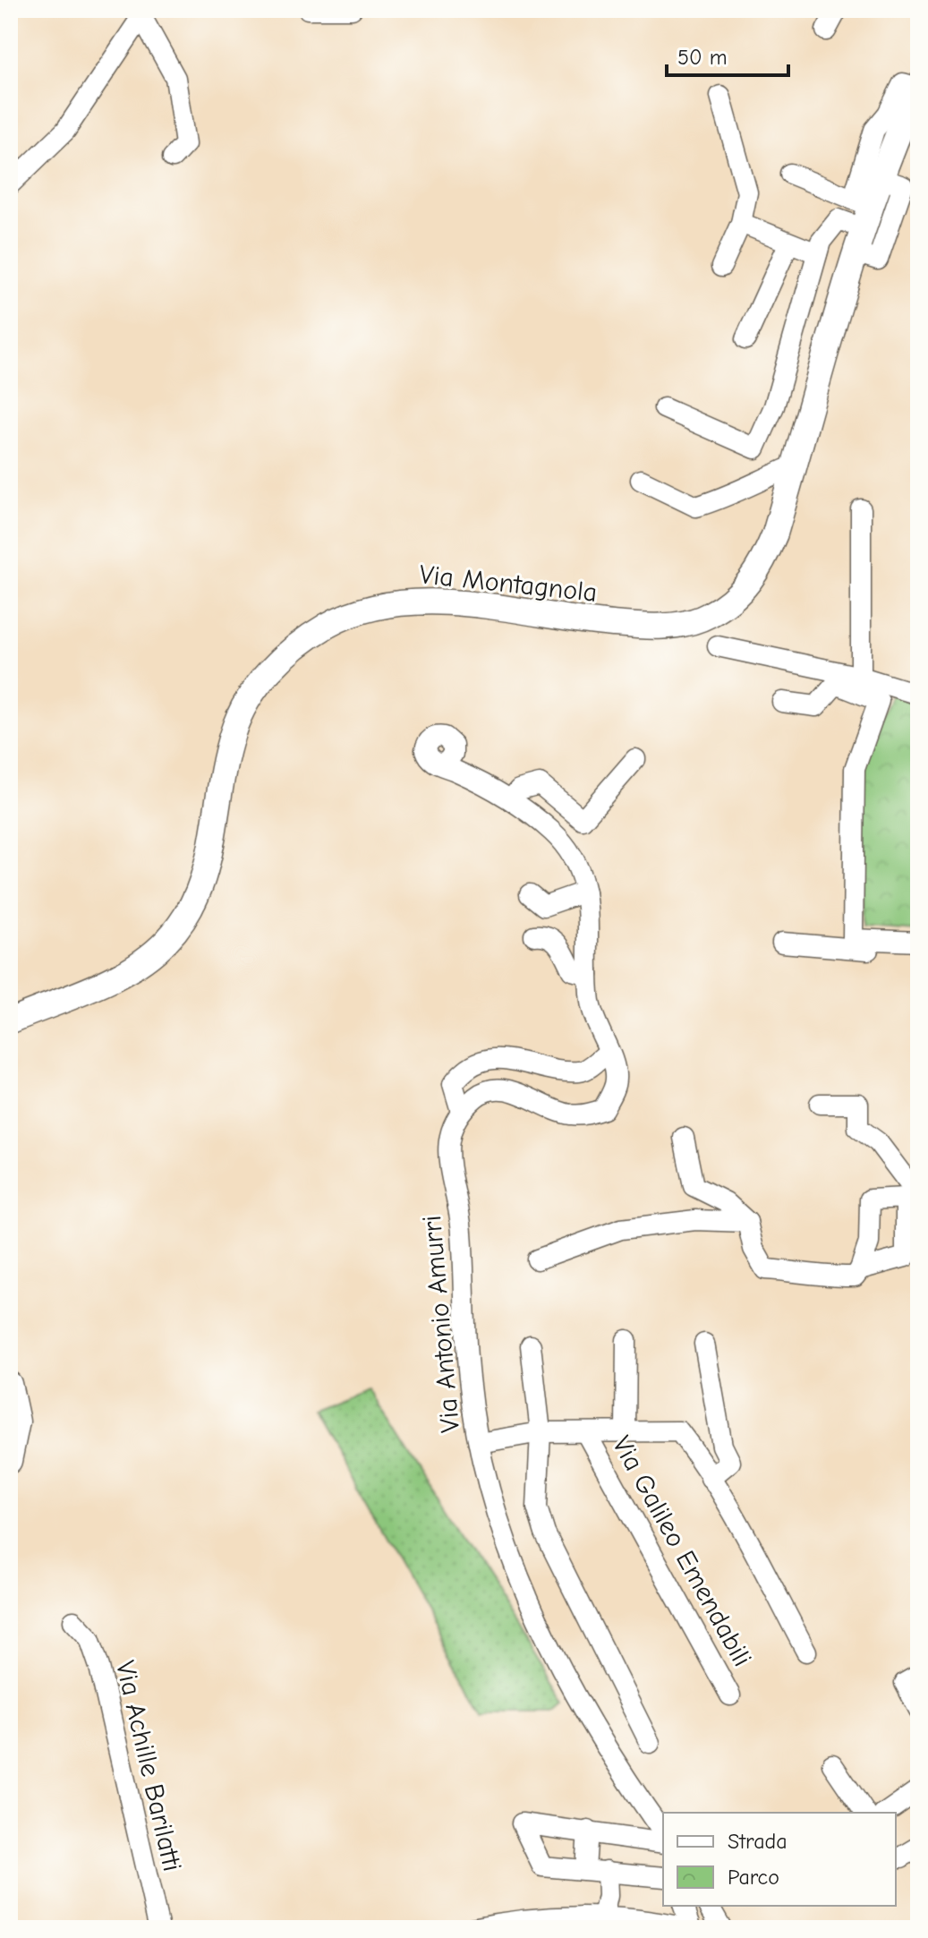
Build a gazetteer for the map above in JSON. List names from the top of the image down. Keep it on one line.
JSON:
{"streets":{"main road":["Via Montagnola"],"street":["Via Antonio Amurri","Via Galileo Emendabili","Via Achille Barilatti"]},"crossings":[["Via Antonio Amurri","Via Galileo Emendabili"]],"legend":["Strada","Parco"],"scale_bar":"50 m"}
